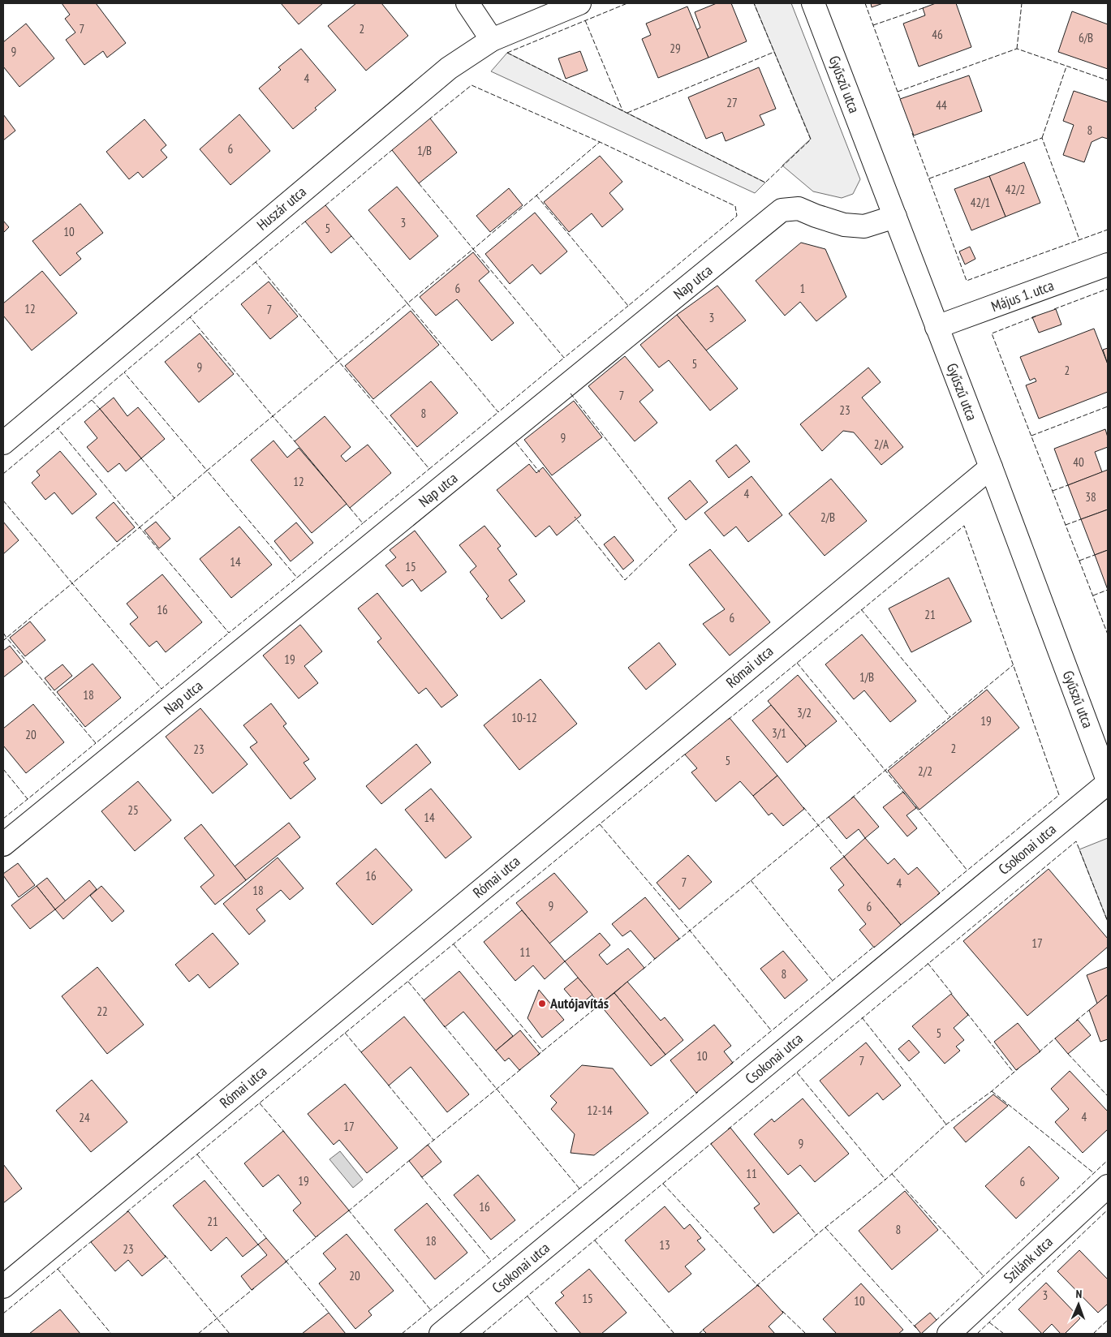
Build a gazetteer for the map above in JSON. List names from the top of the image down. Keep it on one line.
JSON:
{"streets":{"street":["Gyűszű utca","Huszár utca","Nap utca","Május 1. utca","Római utca","Csokonai utca","Szilánk utca"]},"crossings":[["Gyűszű utca","Nap utca"],["Gyűszű utca","Május 1. utca"],["Gyűszű utca","Római utca"],["Gyűszű utca","Csokonai utca"]],"places":["Autójavítás"],"house_numbers":["7","2","46","6/B","29","9","4","27","44","8","6","1/B","42/2","42/1","3","5","10","6","1","12","7","3","5","9","2","7","23","8","9","2/A","40","12","4","38","2/B","14","15","16","21","6","19","1/B","18","3/2","10-12","19","3/1","20","2","23","5","2/2","25","14","16","7","4","18","9","6","17","11","8","22","5","10","7","12-14","4","24","17","9","11","19","6","16","21","8","18","13","23","20","3","15","10"],"north":"top"}
